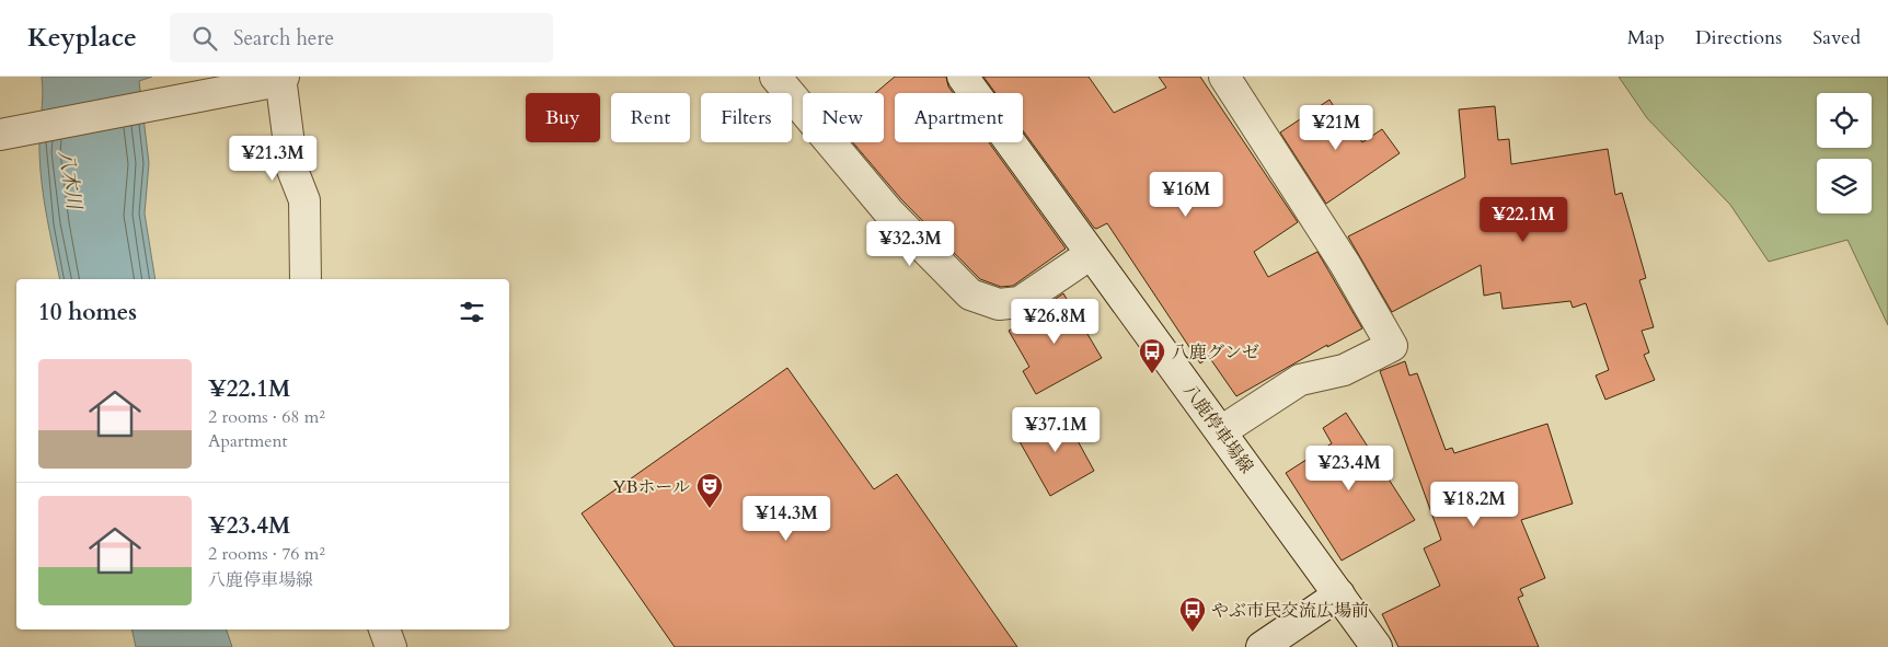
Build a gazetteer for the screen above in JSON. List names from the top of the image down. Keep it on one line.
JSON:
{"streets":{"street":["八鹿停車場線"]},"water":["八木川"],"places":{"bus stop":["八鹿グンゼ","やぶ市民交流広場前"],"theatre":["YBホール"]},"page":{"header":"Keyplace","search":"Search here","nav":["Map","Directions","Saved"],"chip":["Buy","Rent","Filters","New","Apartment"],"price":["¥21M","¥21.3M","¥16M","¥22.1M","¥32.3M","¥26.8M","¥37.1M","¥23.4M","¥18.2M","¥14.3M"],"heading":"10 homes","list":[{"name":"¥22.1M","note":"2 rooms · 68 m² · Apartment"},{"name":"¥23.4M","note":"2 rooms · 76 m² · 八鹿停車場線"}]}}
